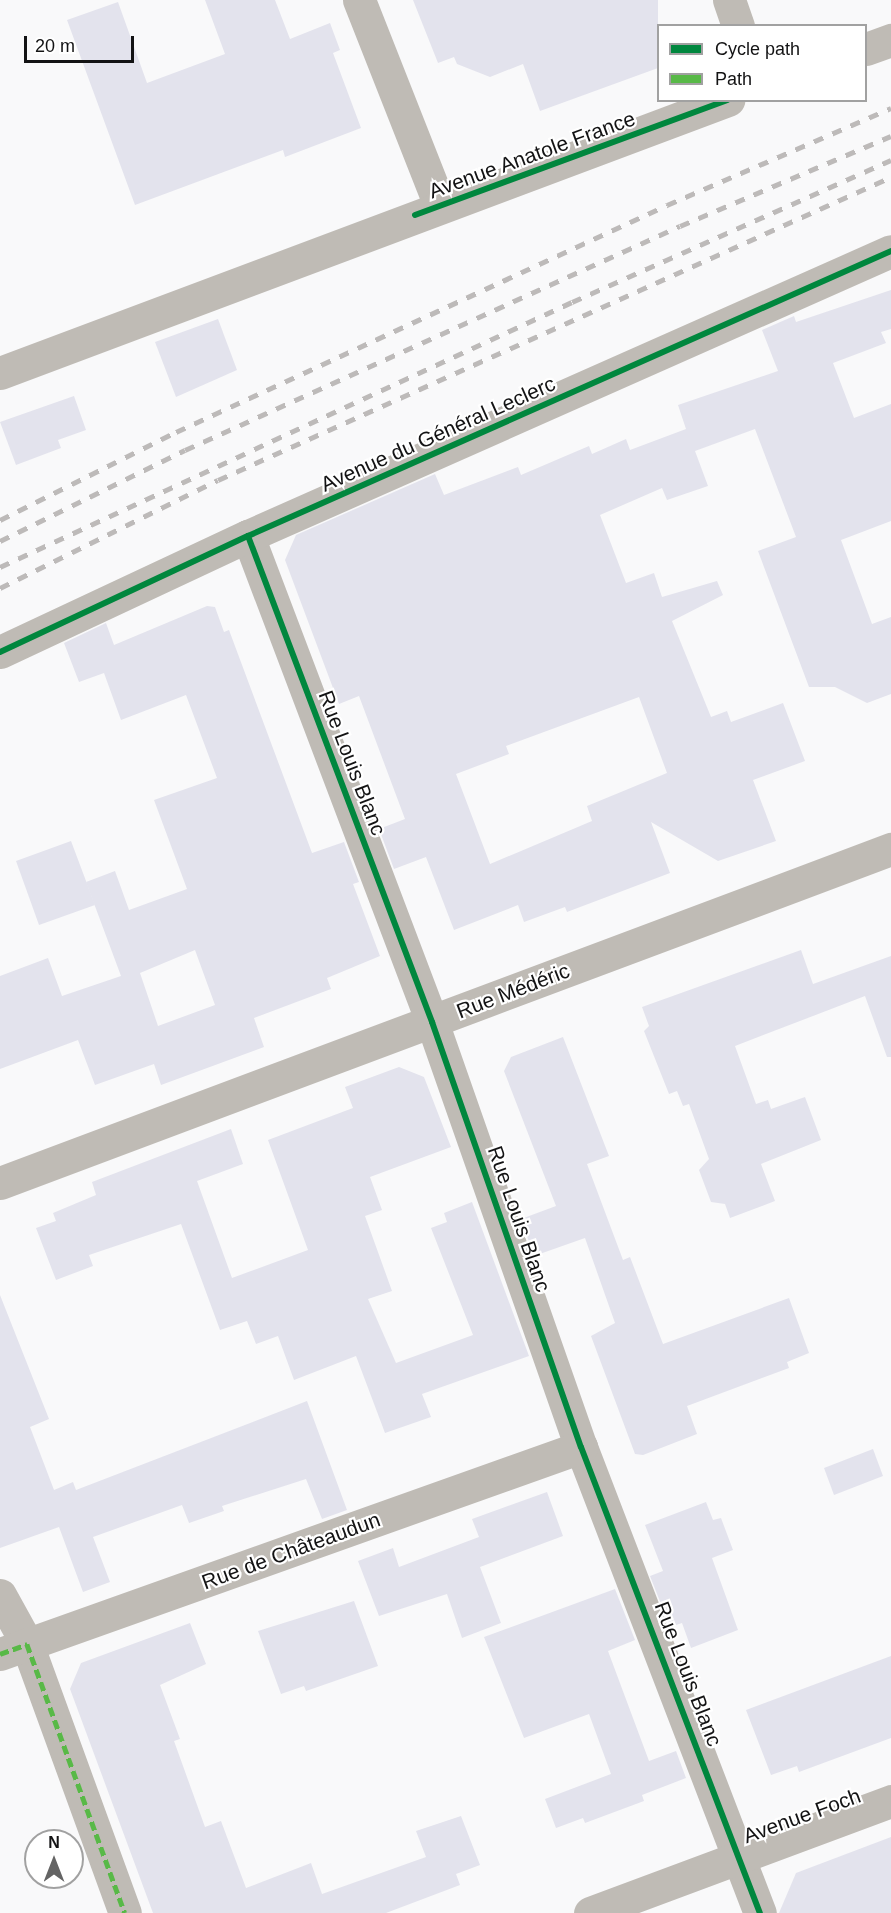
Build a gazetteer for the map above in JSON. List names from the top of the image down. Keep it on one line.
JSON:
{"streets":{"street":["Avenue Anatole France","Avenue du Général Leclerc","Rue Louis Blanc","Rue Médéric","Rue de Châteaudun","Avenue Foch"]},"crossings":[["Avenue du Général Leclerc","Rue Louis Blanc"],["Rue Louis Blanc","Rue Médéric"],["Rue Louis Blanc","Rue de Châteaudun"],["Rue Louis Blanc","Avenue Foch"]],"legend":["Cycle path","Path"],"scale_bar":"20 m","north":"top"}
